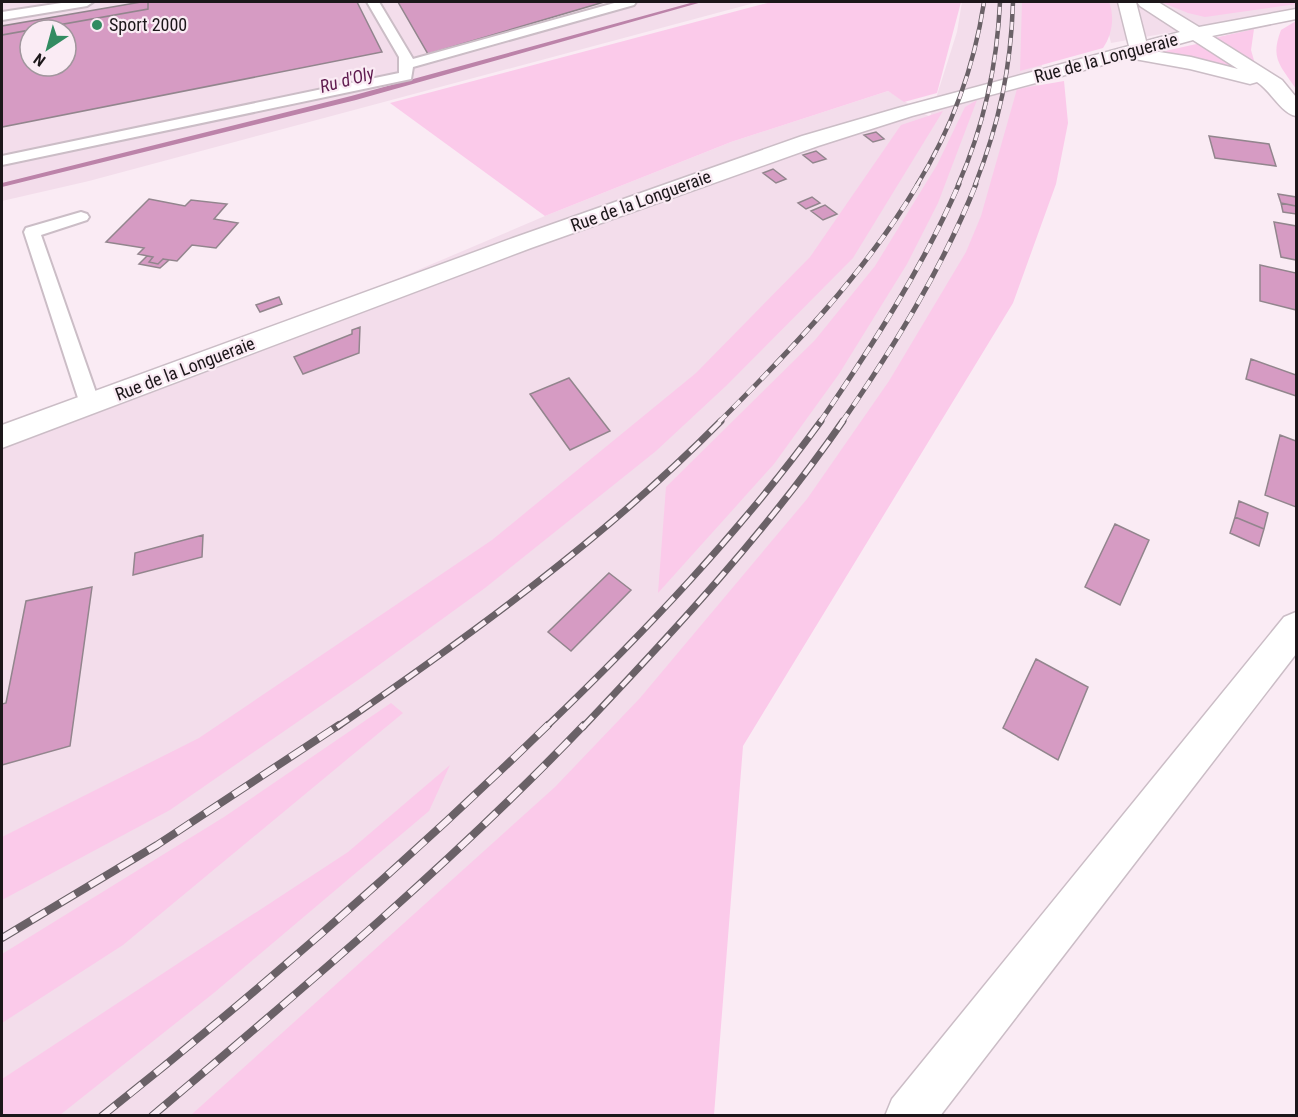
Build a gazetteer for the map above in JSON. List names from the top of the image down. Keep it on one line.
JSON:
{"streets":{"street":["Rue de la Longueraie"]},"water":["Ru d'Oly"],"places":["Sport 2000"],"north":"bottom left"}
